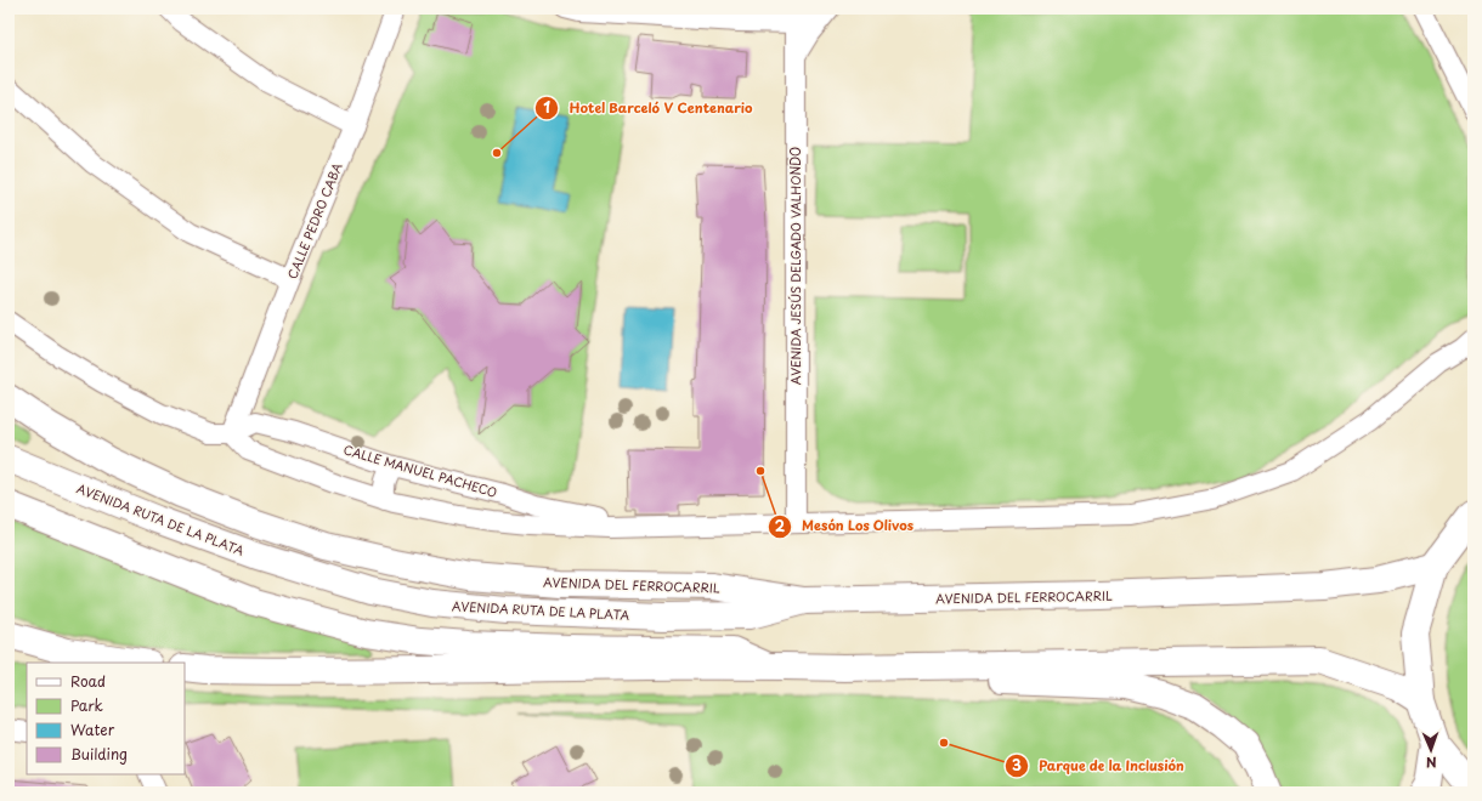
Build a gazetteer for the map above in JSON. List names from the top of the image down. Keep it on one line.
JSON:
{"streets":{"main road":["AVENIDA RUTA DE LA PLATA","AVENIDA DEL FERROCARRIL"],"street":["CALLE PEDRO CABA","AVENIDA JESÚS DELGADO VALHONDO","CALLE MANUEL PACHECO"]},"crossings":[["CALLE PEDRO CABA","CALLE MANUEL PACHECO"],["AVENIDA RUTA DE LA PLATA","AVENIDA DEL FERROCARRIL"]],"places":["Hotel Barceló V Centenario","Mesón Los Olivos","Parque de la Inclusión"],"legend":["Road","Park","Water","Building"],"north":"bottom"}
